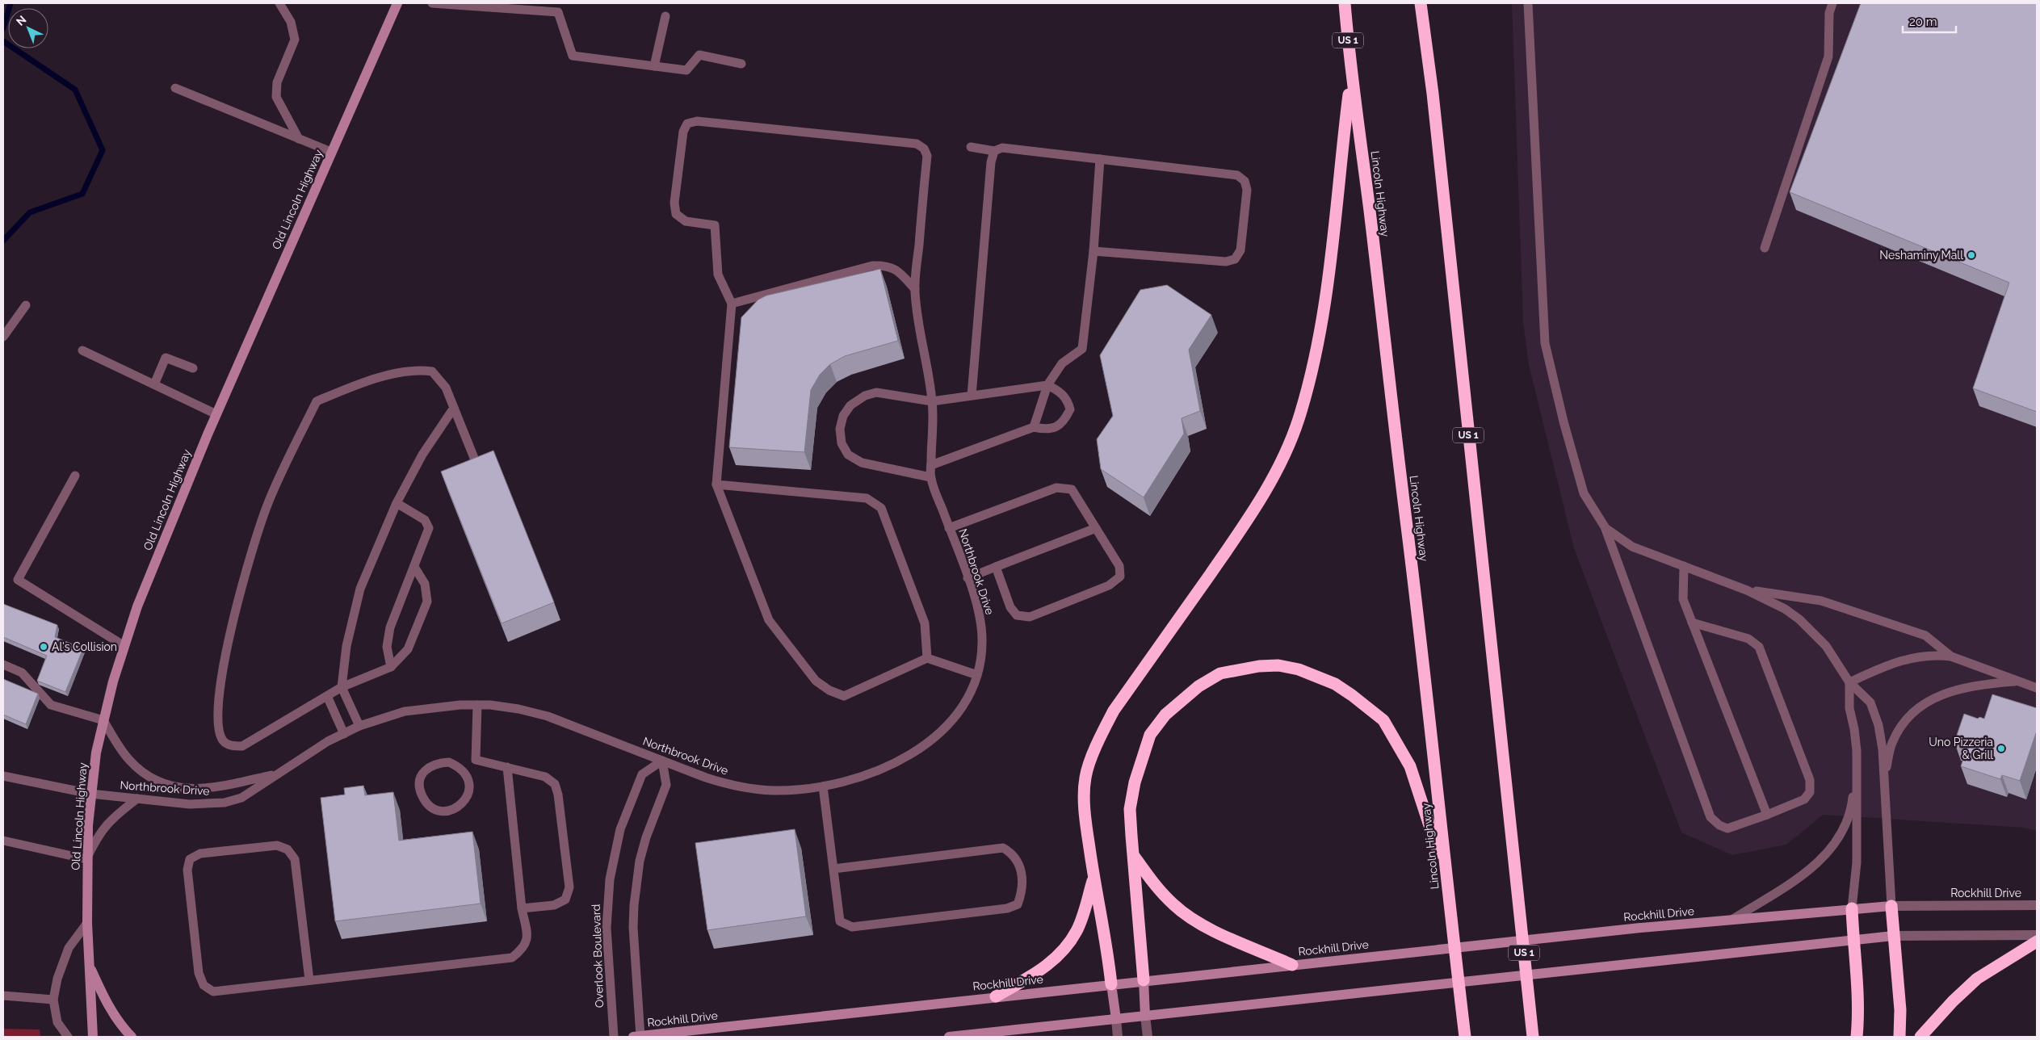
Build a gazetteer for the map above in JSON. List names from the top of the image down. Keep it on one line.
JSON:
{"streets":{"highway":["US 1","Lincoln Highway"],"main road":["Old Lincoln Highway","Rockhill Drive"],"lane":["Northbrook Drive","Overlook Boulevard"]},"crossings":[["Old Lincoln Highway","Northbrook Drive"],["Northbrook Drive","Overlook Boulevard"]],"places":["Neshaminy Mall","Al's Collision","Uno Pizzeria & Grill"],"scale_bar":"20 m","north":"top left"}
